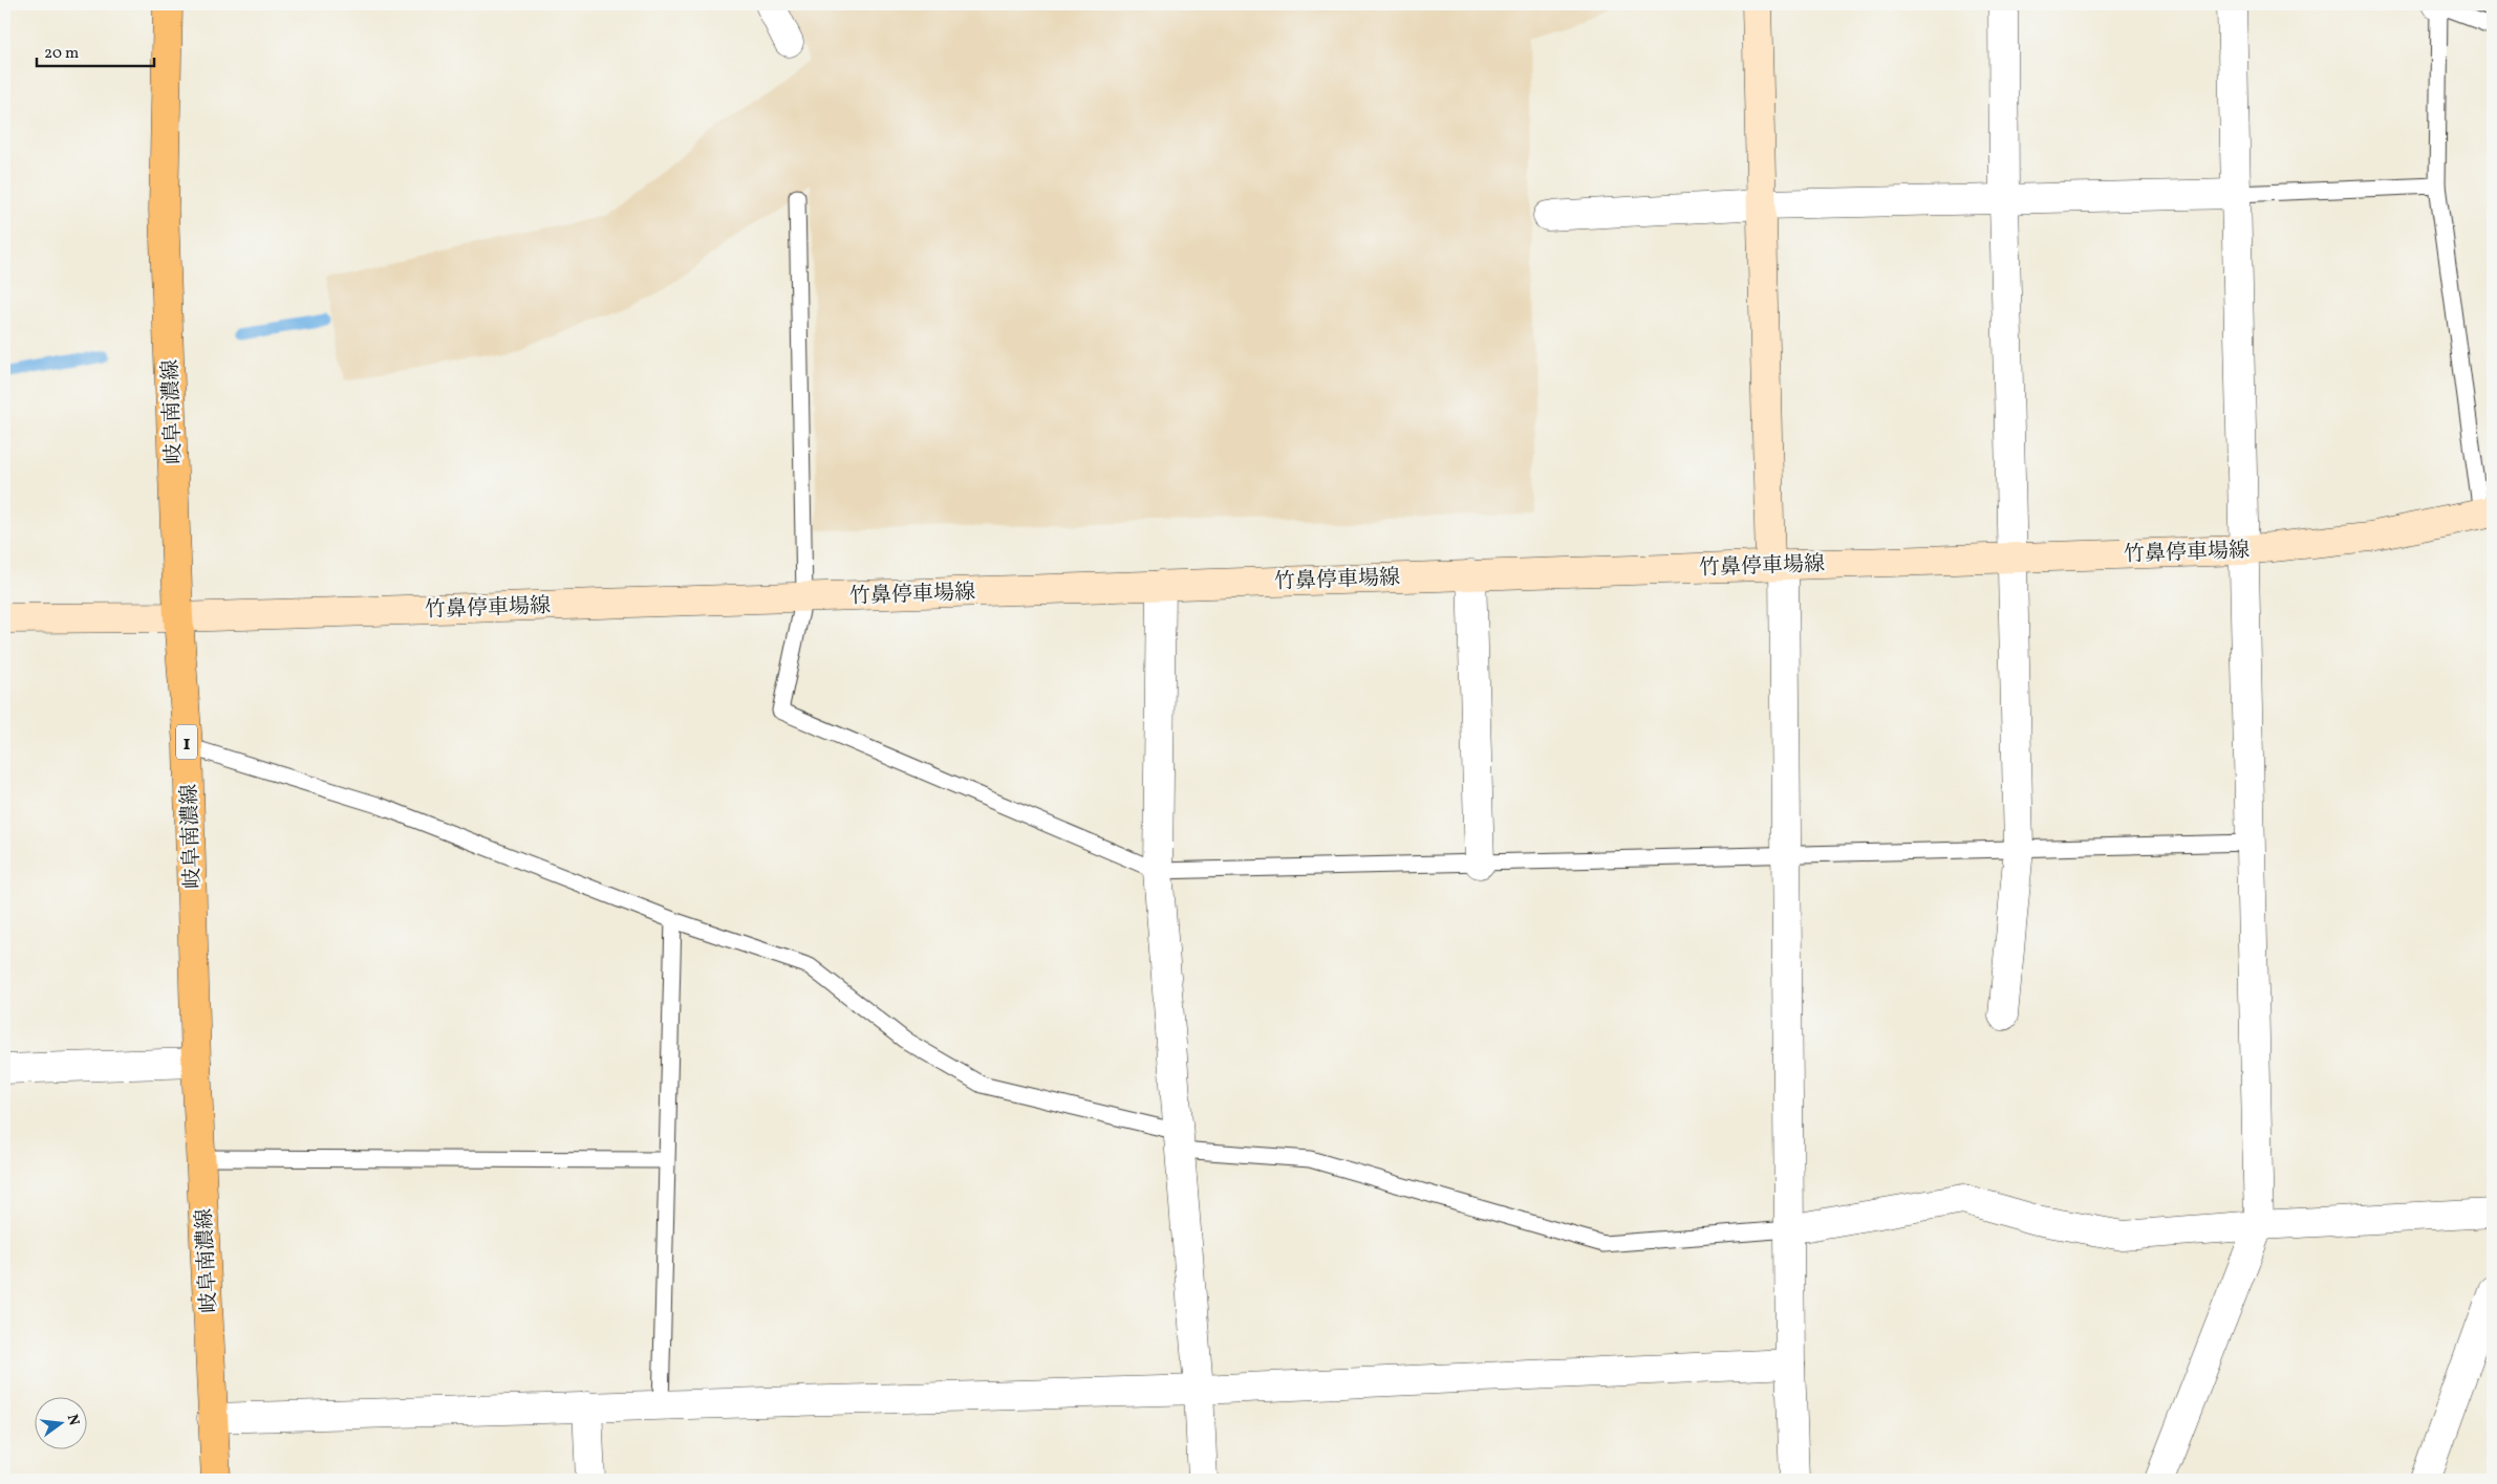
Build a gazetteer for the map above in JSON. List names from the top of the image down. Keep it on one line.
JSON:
{"streets":{"main road":["岐阜南濃線","竹鼻停車場線","1"]},"crossings":[["岐阜南濃線","竹鼻停車場線"]],"scale_bar":"20 m","north":"right"}
